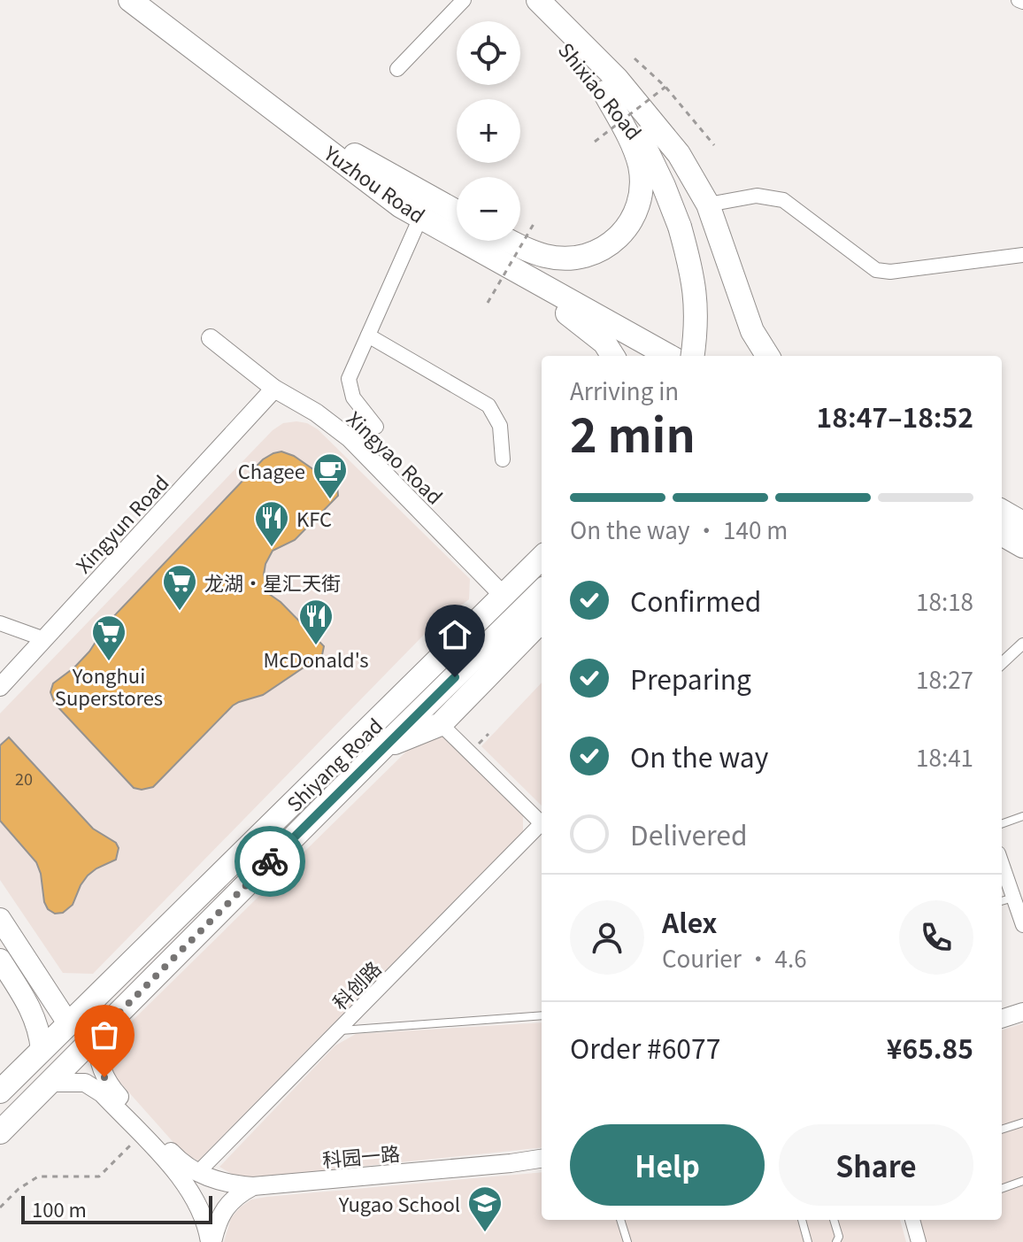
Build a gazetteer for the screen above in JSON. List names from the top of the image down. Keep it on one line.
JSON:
{"streets":{"main road":["Shixiao Road","Yuzhou Road","Shiyang Road"],"street":["Xingyao Road","Xingyun Road","科创路","科园一路"]},"crossings":[["Xingyao Road","Xingyun Road"],["Xingyao Road","Shiyang Road"],["Shiyang Road","科园一路"],["科创路","科园一路"]],"places":{"cafe":["Chagee"],"restaurant":["KFC","McDonald's"],"supermarket":["龙湖·星汇天街","Yonghui Superstores"],"school or university":["Yugao School"]},"house_numbers":["20"],"scale_bar":"100 m","page":{"map_buttons":["+","−"],"heading":["2 min","Arriving in","18:47–18:52"],"panel":["Alex","Courier · 4.6","Order #6077","¥65.85"],"bar":"On the way · 140 m","list":[["Confirmed","18:18"],["Preparing","18:27"],["On the way","18:41"],"Delivered"],"buttons":["Help","Share"],"scale":"100 m"}}
